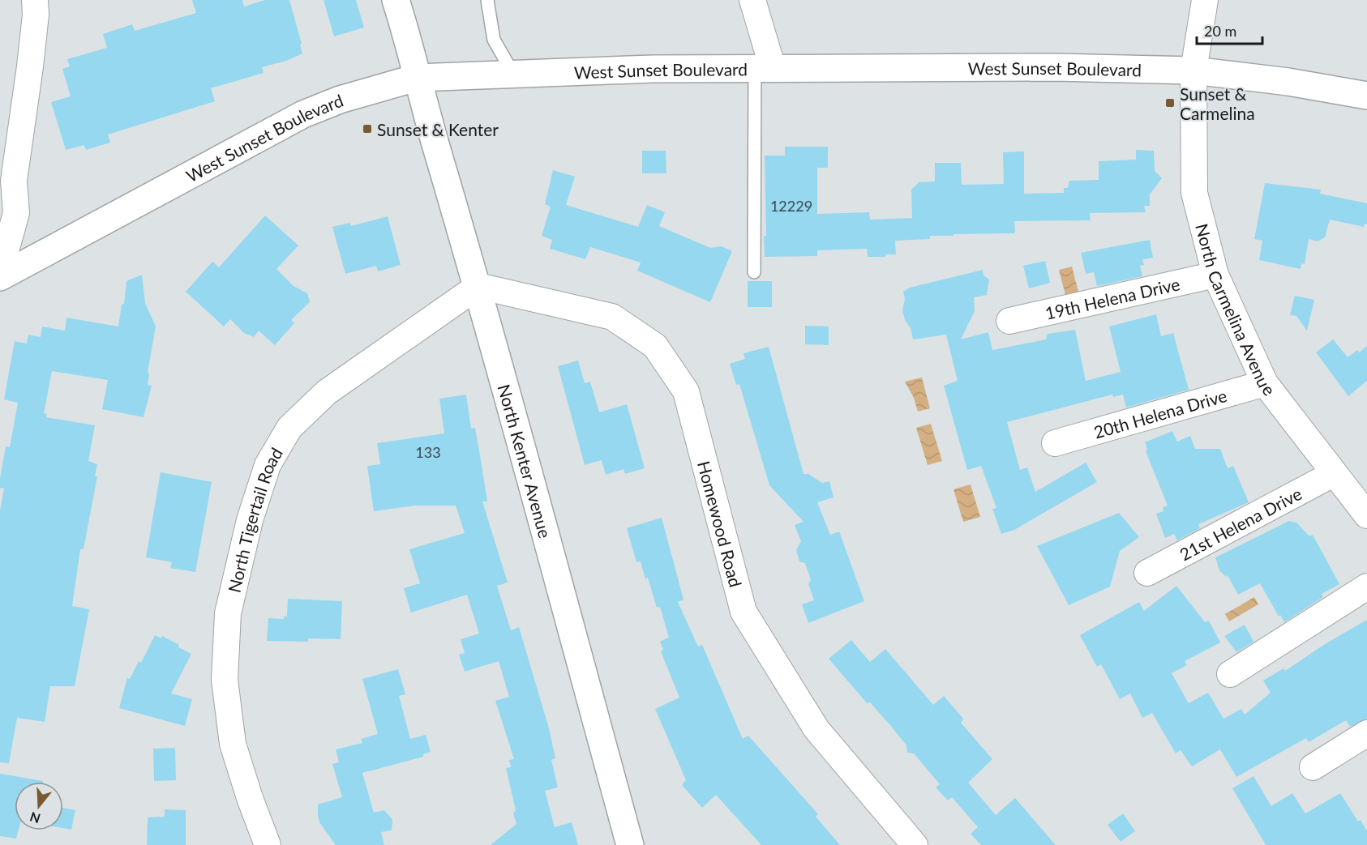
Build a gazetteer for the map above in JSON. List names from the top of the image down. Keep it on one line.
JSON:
{"streets":{"main road":["West Sunset Boulevard","North Kenter Avenue"],"street":["19th Helena Drive","North Carmelina Avenue","20th Helena Drive","North Tigertail Road","Homewood Road","21st Helena Drive"]},"crossings":[["West Sunset Boulevard","North Carmelina Avenue"],["West Sunset Boulevard","North Kenter Avenue"],["19th Helena Drive","North Carmelina Avenue"],["North Carmelina Avenue","20th Helena Drive"],["North Carmelina Avenue","21st Helena Drive"],["North Kenter Avenue","North Tigertail Road"],["North Kenter Avenue","Homewood Road"],["North Tigertail Road","Homewood Road"]],"places":{"transit":["Sunset & Carmelina","Sunset & Kenter"]},"house_numbers":["12229","133"],"scale_bar":"20 m","north":"bottom"}
